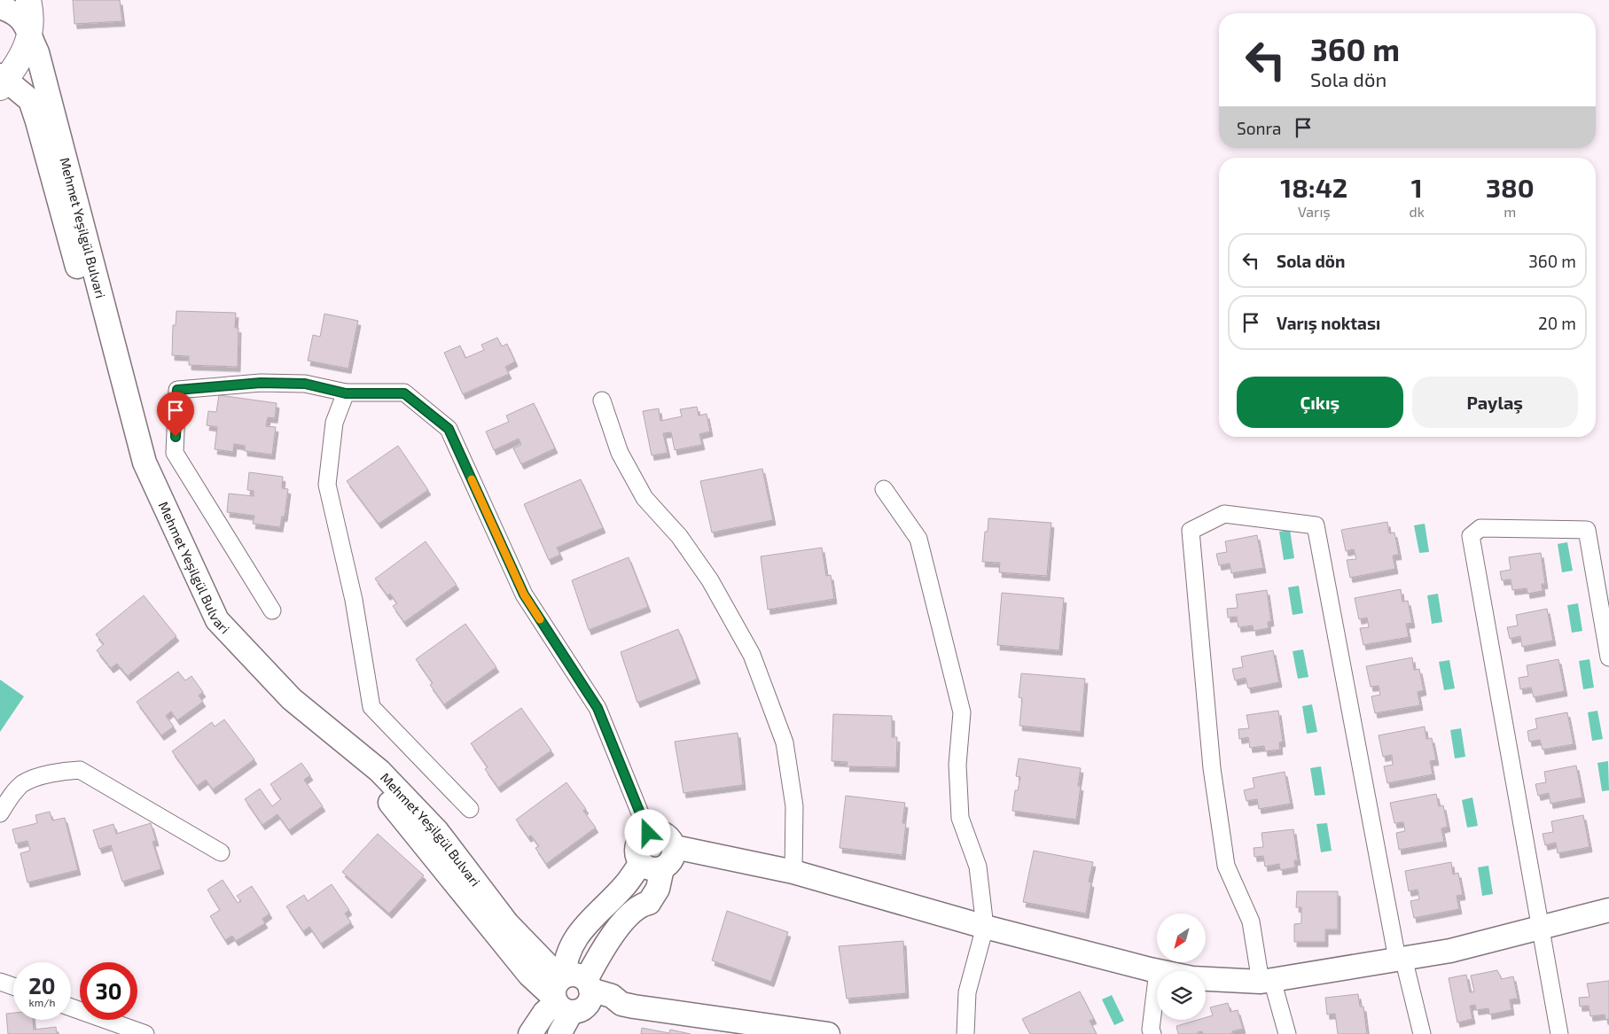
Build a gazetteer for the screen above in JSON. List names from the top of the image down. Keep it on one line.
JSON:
{"streets":{"main road":["Mehmet Yeşilgül Bulvari"]},"north":"bottom left","page":{"turn":["360 m","Sola dön"],"then":"Sonra","eta":["18:42","Varış","1","dk","380","m"],"list":[{"name":"Sola dön","value":"360 m"},{"name":"Varış noktası","value":"20 m"}],"buttons":["Çıkış","Paylaş"],"speed":"20 km/h","limit":"30"}}
